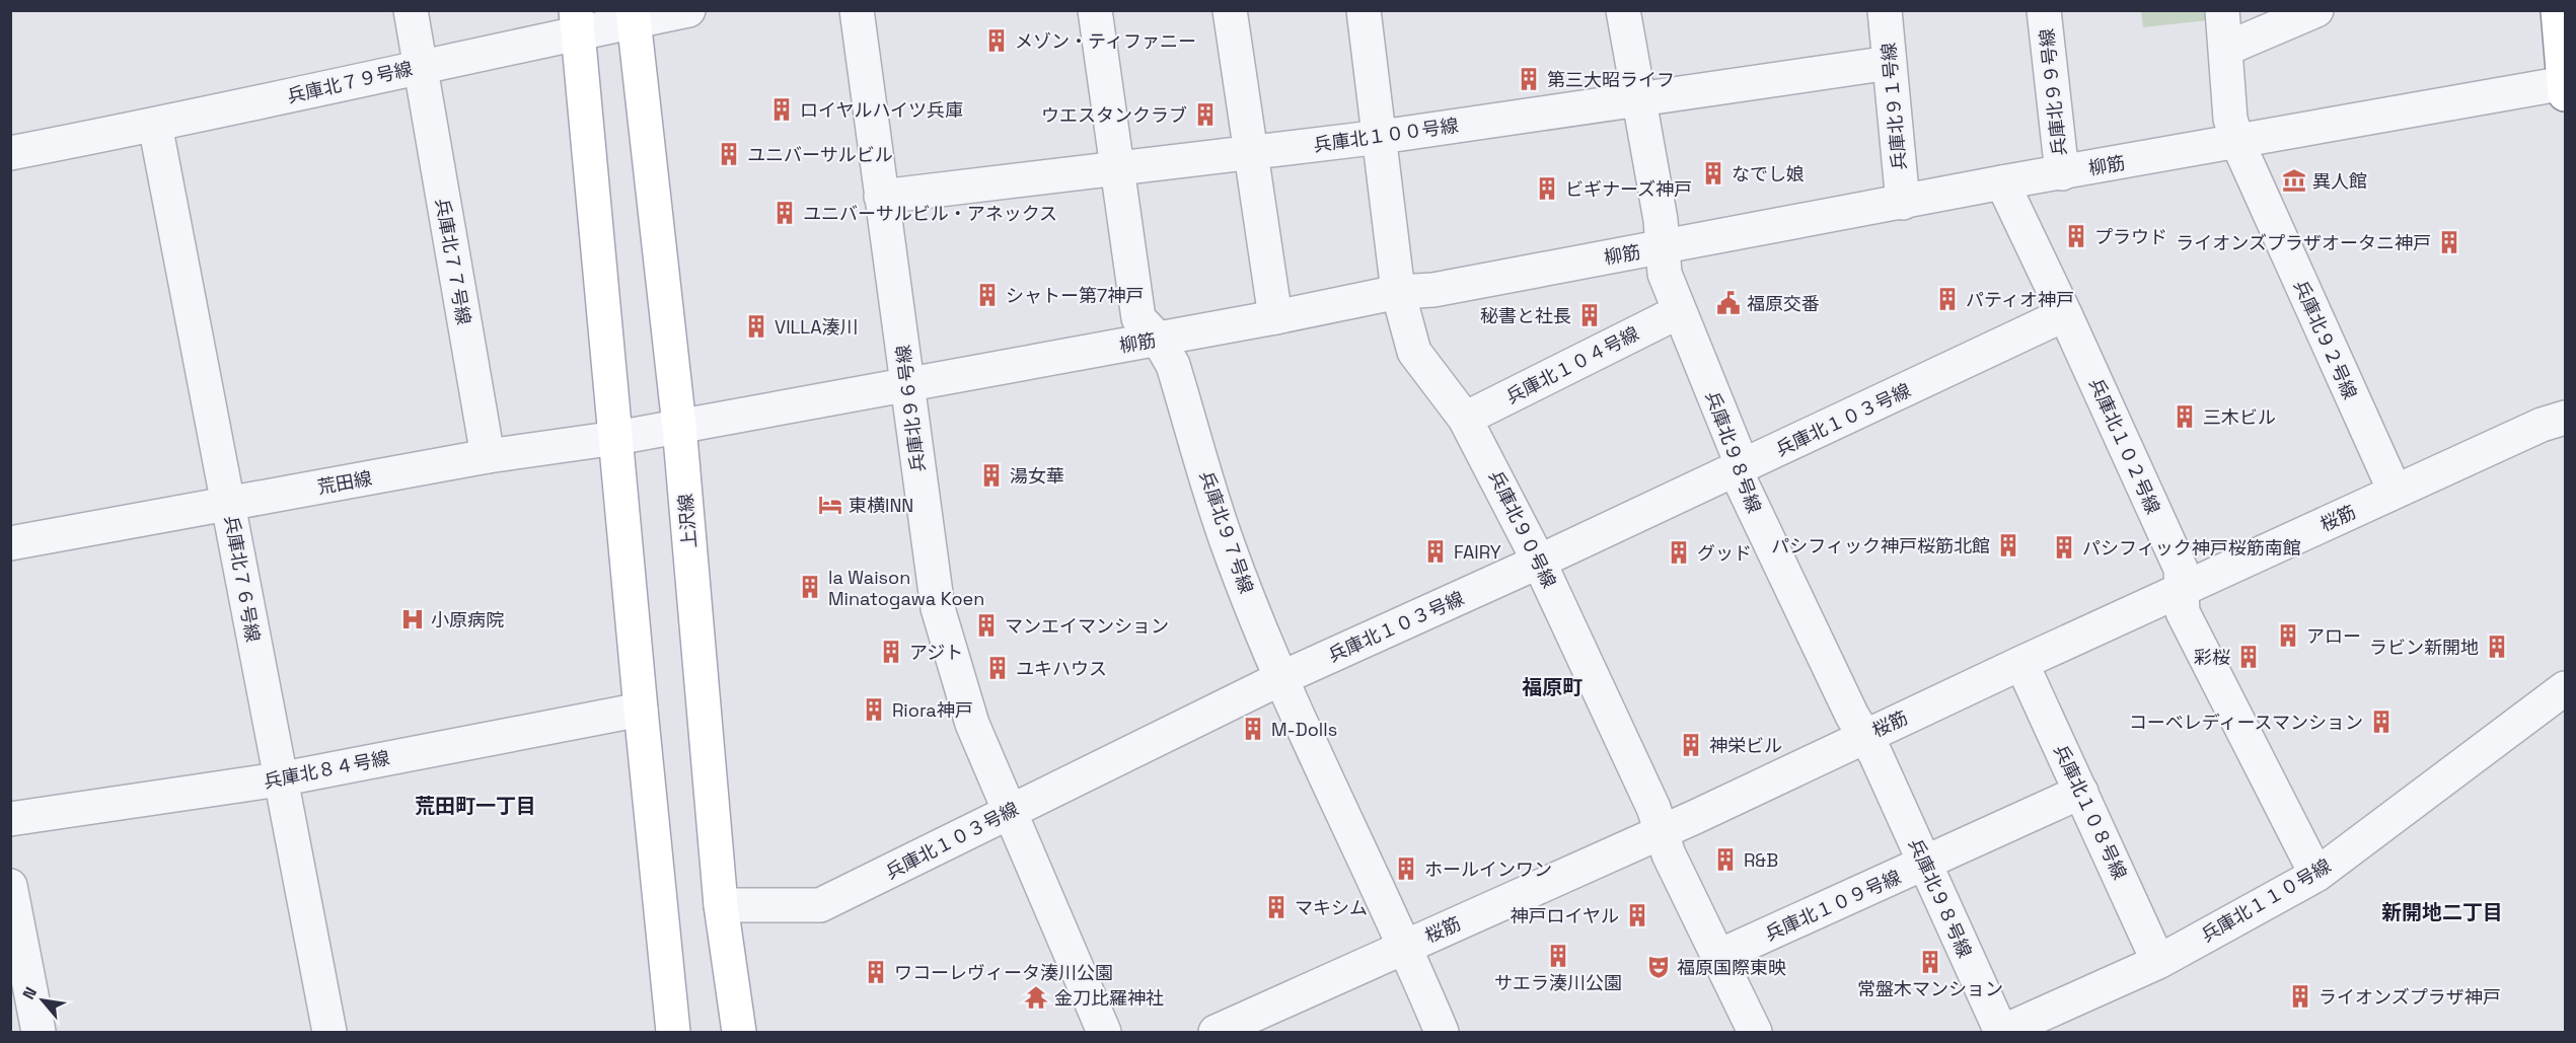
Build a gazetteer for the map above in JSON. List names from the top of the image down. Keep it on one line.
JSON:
{"streets":{"main road":["上沢線"],"street":["兵庫北７９号線","兵庫北９９号線","兵庫北９１号線","兵庫北１００号線","柳筋","兵庫北７７号線","兵庫北９２号線","兵庫北１０４号線","兵庫北９６号線","兵庫北１０３号線","兵庫北１０２号線","兵庫北９８号線","荒田線","桜筋","兵庫北９０号線","兵庫北９７号線","兵庫北７６号線","兵庫北８４号線","兵庫北１０８号線","兵庫北１１０号線","兵庫北１０９号線"]},"crossings":[["兵庫北７９号線","兵庫北７７号線"],["兵庫北７９号線","上沢線"],["兵庫北７９号線","兵庫北７６号線"],["兵庫北９９号線","柳筋"],["兵庫北９１号線","兵庫北１００号線"],["兵庫北９１号線","柳筋"],["兵庫北１００号線","兵庫北９６号線"],["兵庫北１００号線","兵庫北９８号線"],["兵庫北１００号線","兵庫北９０号線"],["兵庫北１００号線","兵庫北９７号線"],["柳筋","兵庫北９２号線"],["柳筋","兵庫北９６号線"],["柳筋","兵庫北１０２号線"],["柳筋","兵庫北９８号線"],["柳筋","荒田線"],["柳筋","上沢線"],["柳筋","兵庫北９０号線"],["柳筋","兵庫北９７号線"],["兵庫北７７号線","荒田線"],["兵庫北９２号線","桜筋"],["兵庫北１０４号線","兵庫北９８号線"],["兵庫北１０４号線","兵庫北９０号線"],["兵庫北９６号線","兵庫北１０３号線"],["兵庫北１０３号線","兵庫北１０２号線"],["兵庫北１０３号線","兵庫北９８号線"],["兵庫北１０３号線","上沢線"],["兵庫北１０３号線","兵庫北９０号線"],["兵庫北１０３号線","兵庫北９７号線"],["兵庫北１０２号線","桜筋"],["兵庫北１０２号線","兵庫北１１０号線"],["兵庫北９８号線","桜筋"],["兵庫北９８号線","兵庫北１１０号線"],["兵庫北９８号線","兵庫北１０９号線"],["荒田線","上沢線"],["荒田線","兵庫北７６号線"],["桜筋","兵庫北９０号線"],["桜筋","兵庫北９７号線"],["桜筋","兵庫北１０８号線"],["兵庫北９０号線","兵庫北１０９号線"],["兵庫北７６号線","兵庫北８４号線"],["兵庫北１０８号線","兵庫北１１０号線"],["兵庫北１０８号線","兵庫北１０９号線"]],"districts":["福原町","荒田町一丁目","新開地二丁目"],"places":{"building":["メゾン・ティファニー","第三大昭ライフ","ロイヤルハイツ兵庫","ウエスタンクラブ","ユニバーサルビル","なでし娘","ビギナーズ神戸","ユニバーサルビル・アネックス","プラウド","ライオンズプラザオータニ神戸","シャトー第7神戸","パティオ神戸","秘書と社長","VILLA湊川","三木ビル","湯女華","パシフィック神戸桜筋北館","パシフィック神戸桜筋南館","FAIRY","グッド","la Waison Minatogawa Koen","マンエイマンション","アロー","ラビン新開地","アジト","彩桜","ユキハウス","Riora神戸","コーベレディースマンション","M-Dolls","神栄ビル","R&B","ホールインワン","マキシム","神戸ロイヤル","サエラ湊川公園","常盤木マンション","ワコーレヴィータ湊川公園","ライオンズプラザ神戸"],"museum":["異人館"],"public building":["福原交番"],"hotel":["東横INN"],"hospital":["小原病院"],"theatre":["福原国際東映"],"temple":["金刀比羅神社"]},"north":"top left"}
